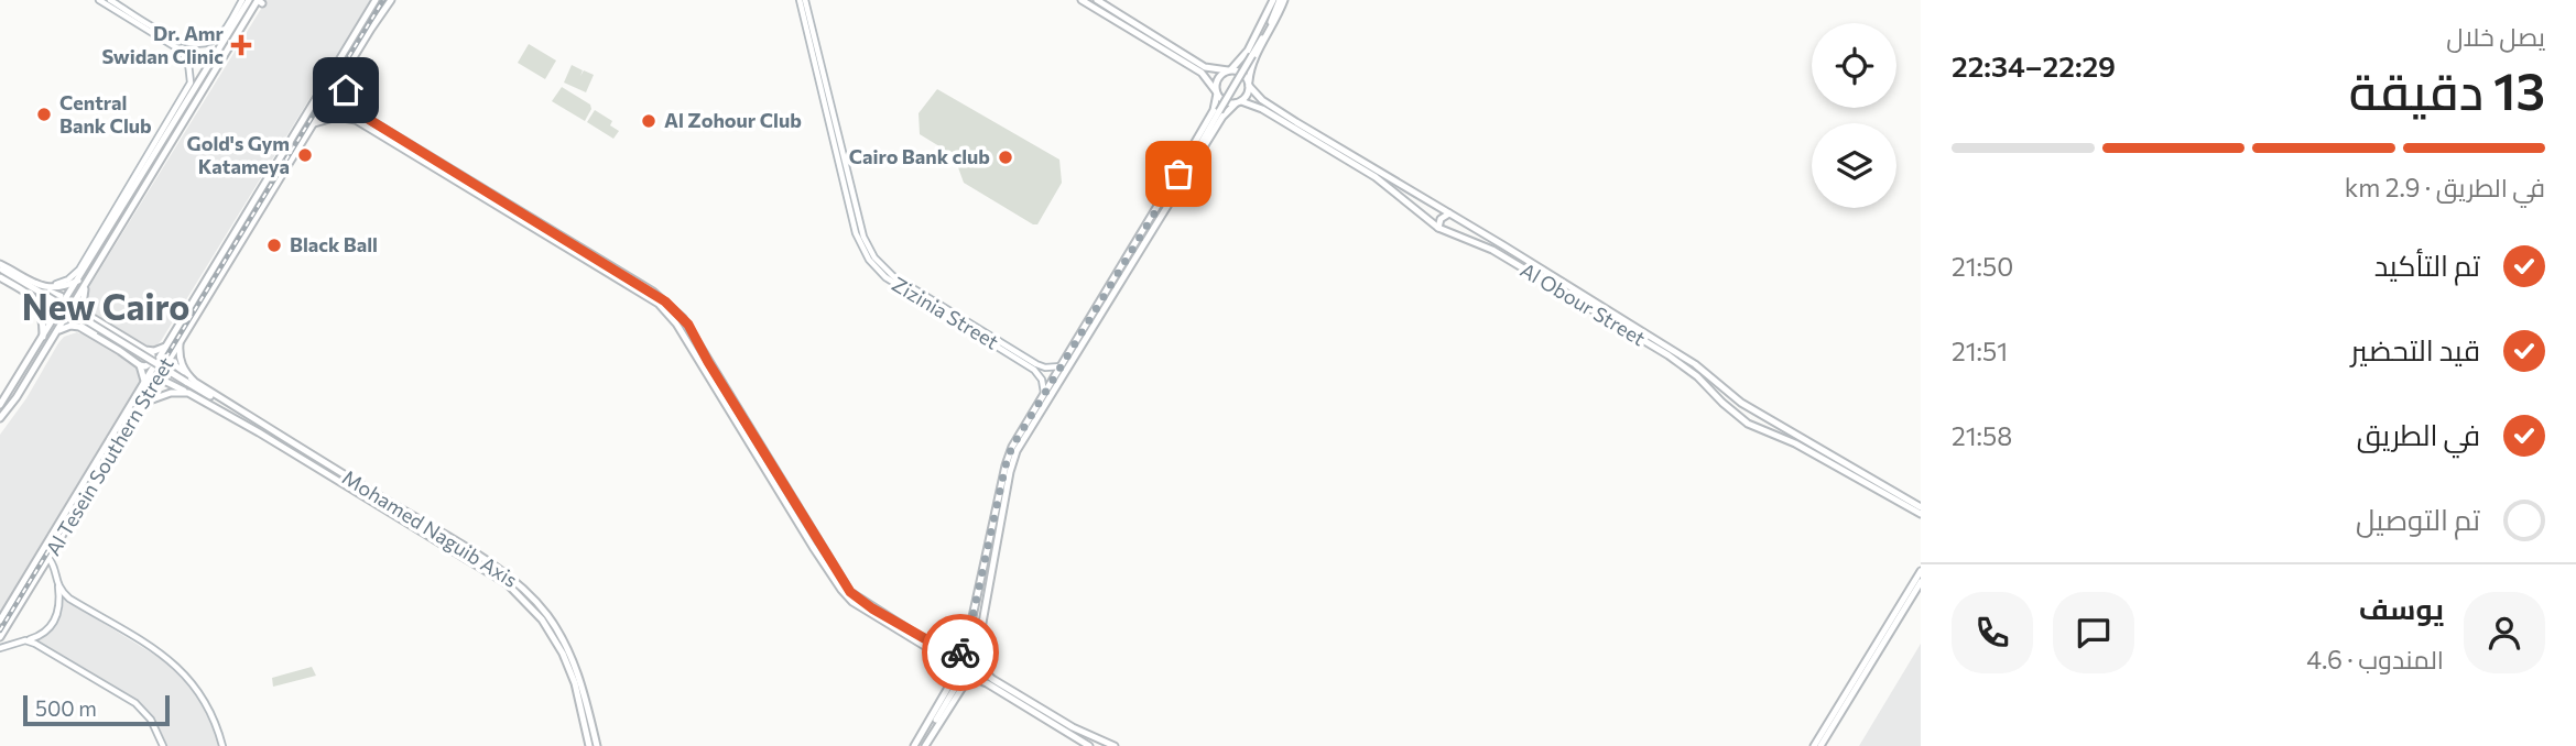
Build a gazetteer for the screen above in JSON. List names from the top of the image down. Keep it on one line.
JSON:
{"streets":{"main road":["Al Obour Street","Zizinia Street","Al Tesein Southern Street","Mohamed Naguib Axis"]},"districts":["New Cairo"],"places":{"health":["Dr. Amr Swidan Clinic"],"other":["Central Bank Club","Al Zohour Club","Gold's Gym Katameya","Cairo Bank club","Black Ball"]},"scale_bar":"500 m","page":{"heading":["13 دقيقة","يصل خلال","22:29–22:34"],"panel":["يوسف","المندوب · 4.6"],"bar":"في الطريق · 2.9 km","list":[["تم التأكيد","21:50"],["قيد التحضير","21:51"],["في الطريق","21:58"],"تم التوصيل"],"scale":"500 m"}}
